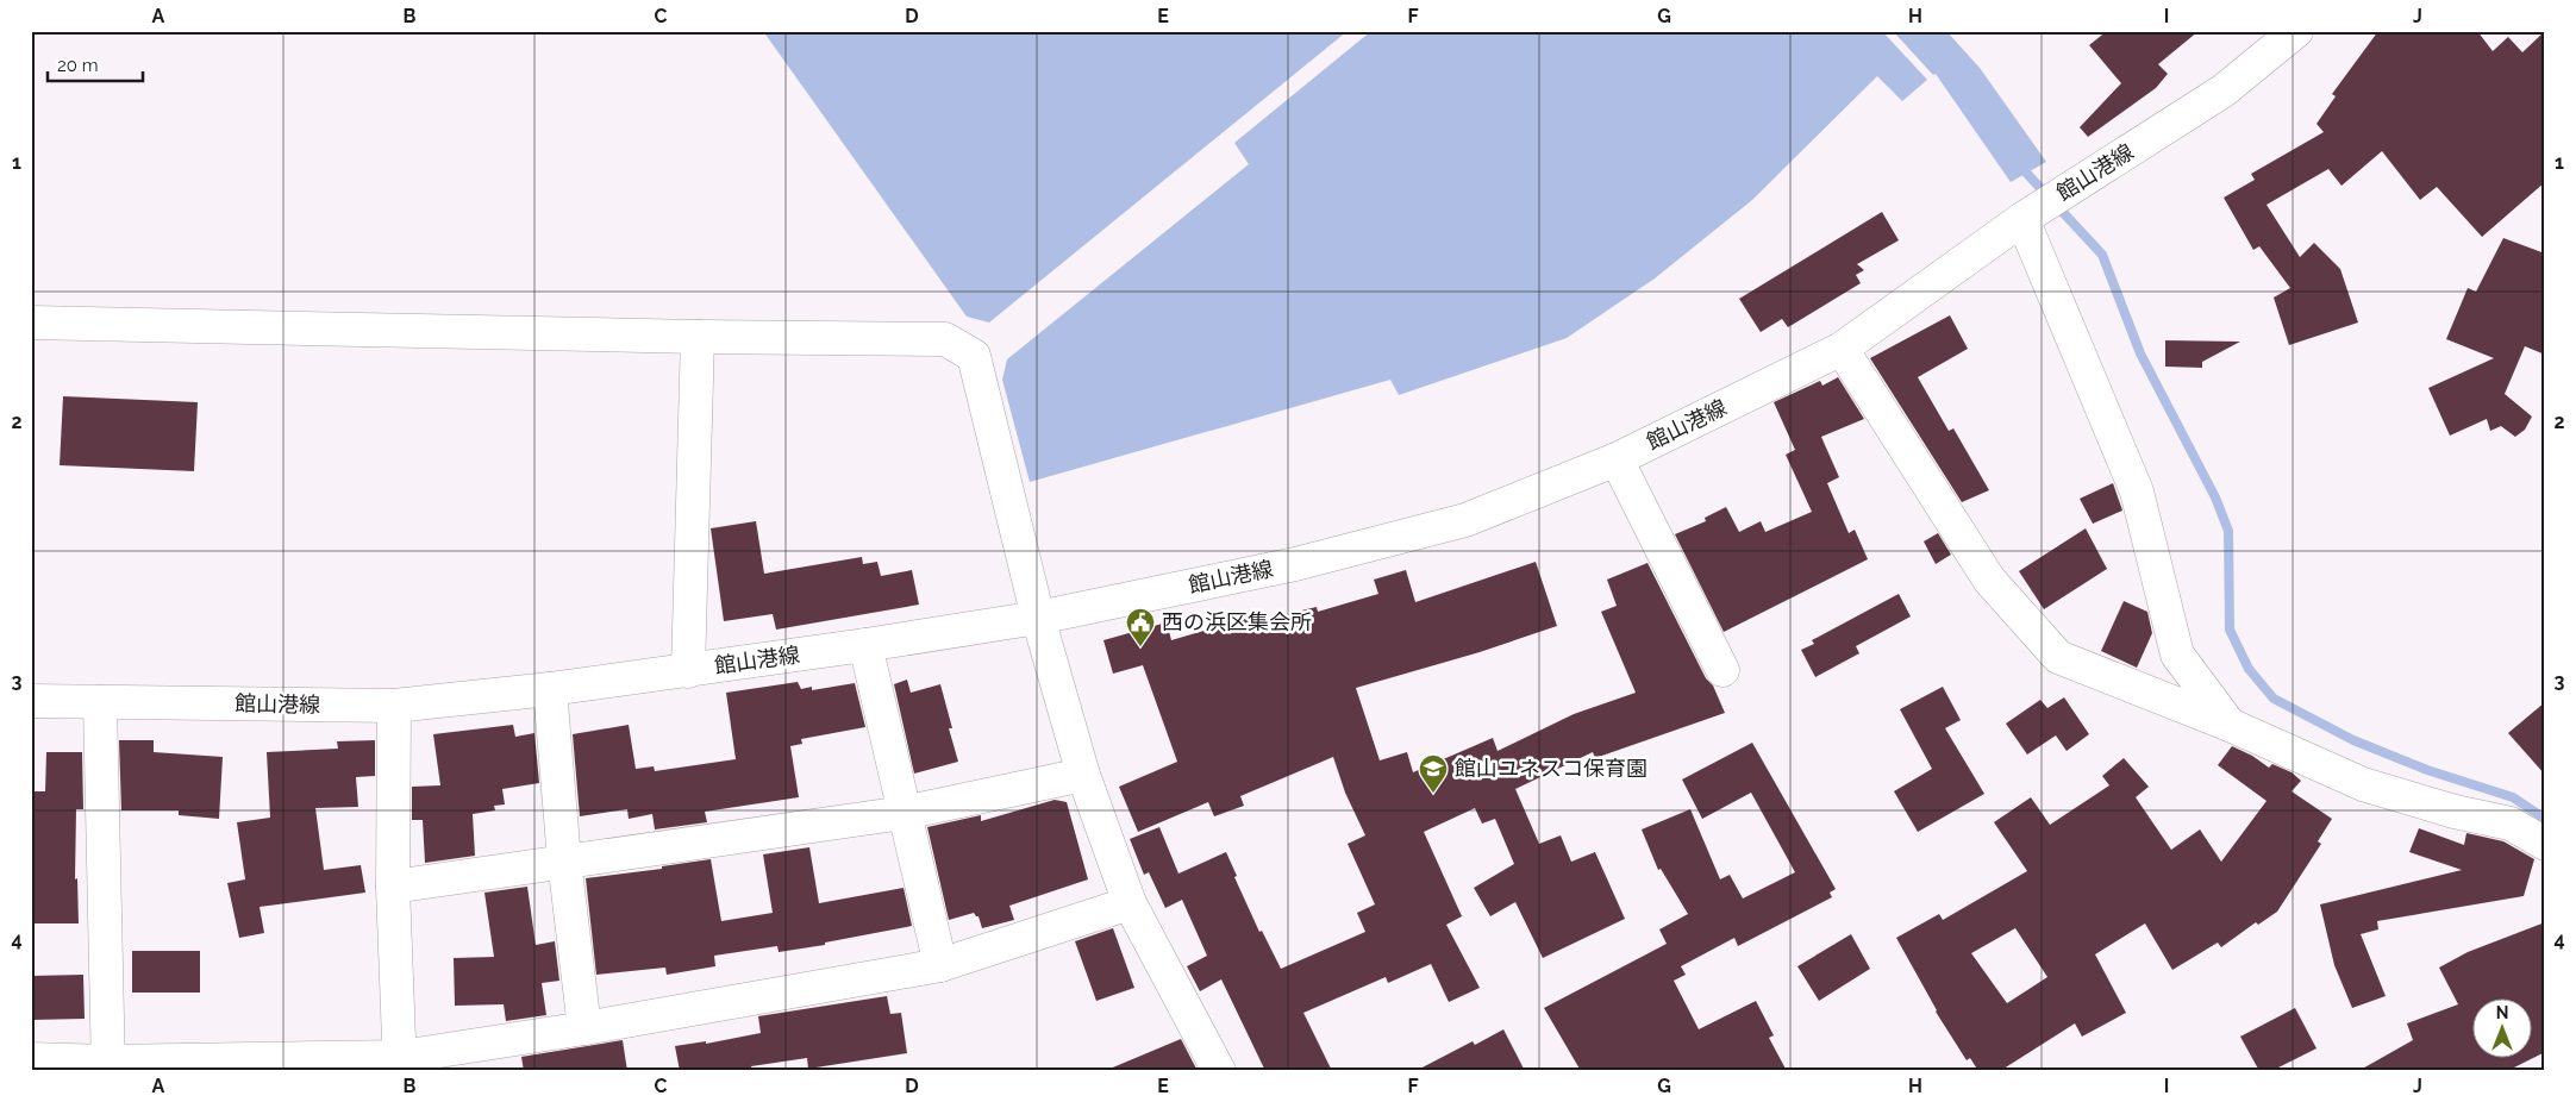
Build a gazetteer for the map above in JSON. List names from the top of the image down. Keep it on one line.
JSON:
{"streets":{"street":["館山港線"]},"places":{"public building":["西の浜区集会所"],"school or university":["館山ユネスコ保育園"]},"scale_bar":"20 m","north":"top","grid":{"columns":["A","B","C","D","E","F","G","H","I","J"],"rows":["1","2","3","4"]}}
